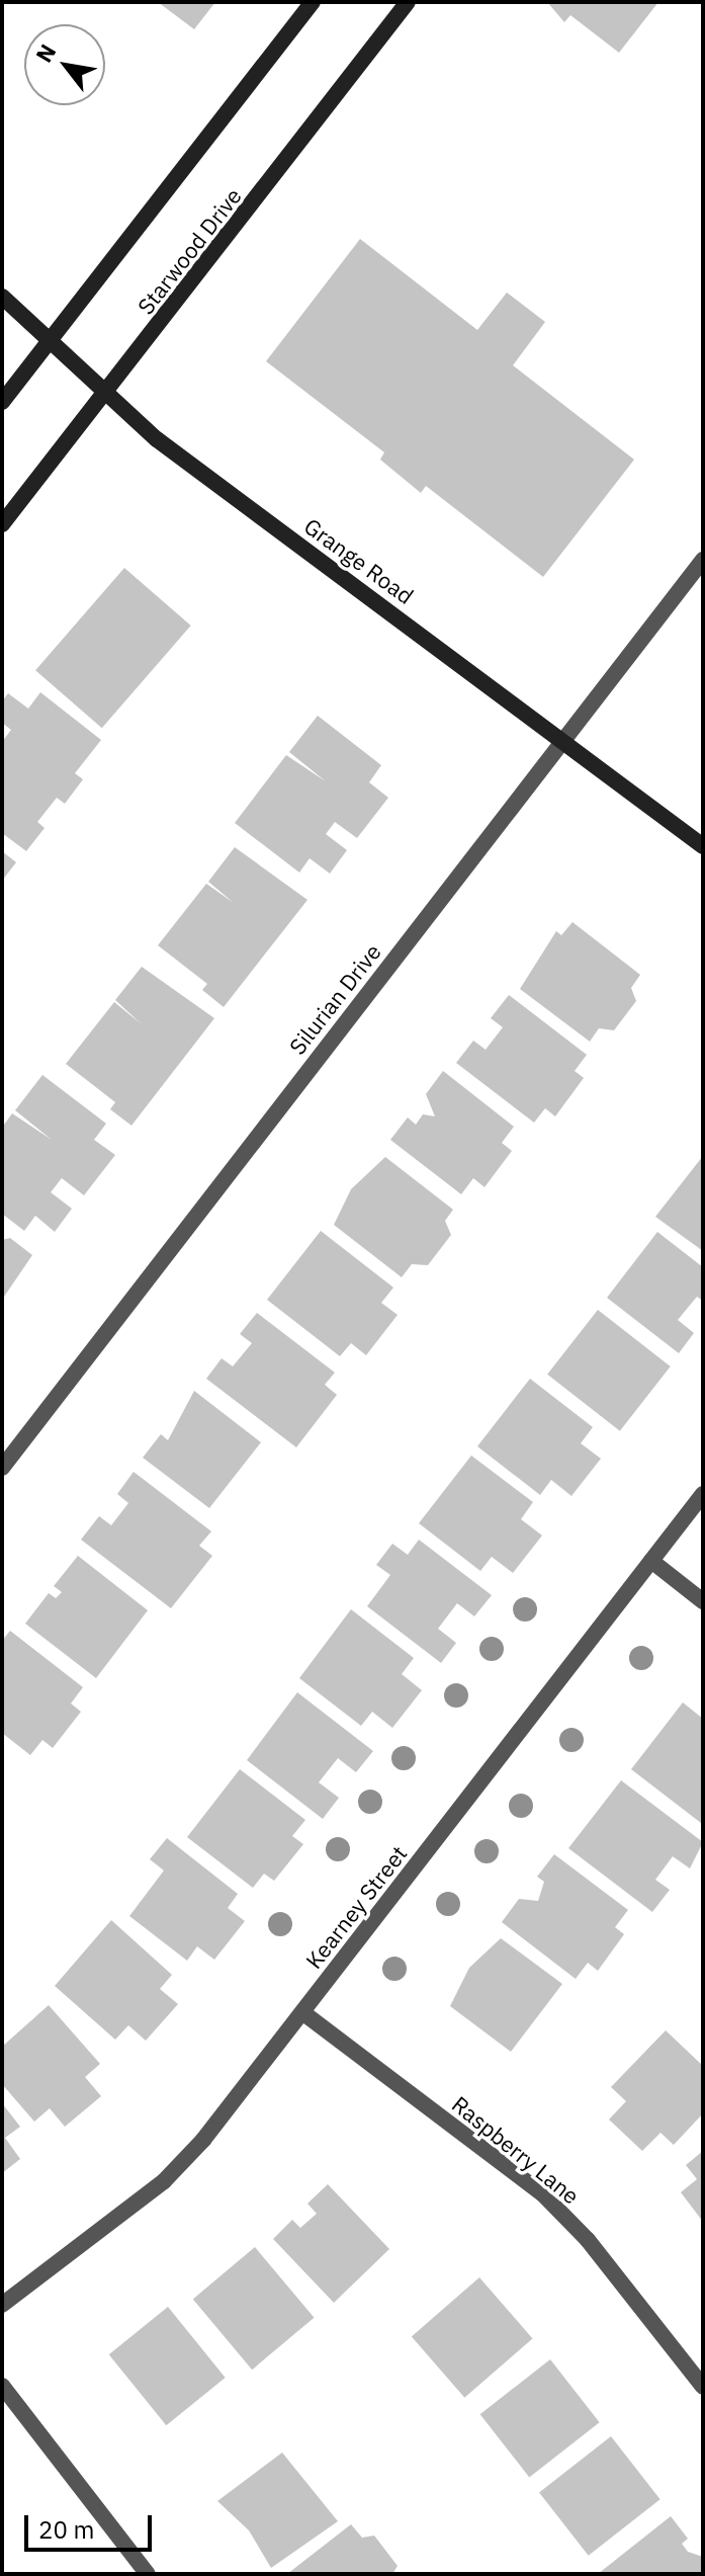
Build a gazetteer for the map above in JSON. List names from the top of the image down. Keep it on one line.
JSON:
{"streets":{"street":["Starwood Drive","Grange Road","Silurian Drive","Kearney Street","Raspberry Lane"]},"crossings":[["Starwood Drive","Grange Road"],["Grange Road","Silurian Drive"],["Kearney Street","Raspberry Lane"]],"scale_bar":"20 m","north":"top left"}
